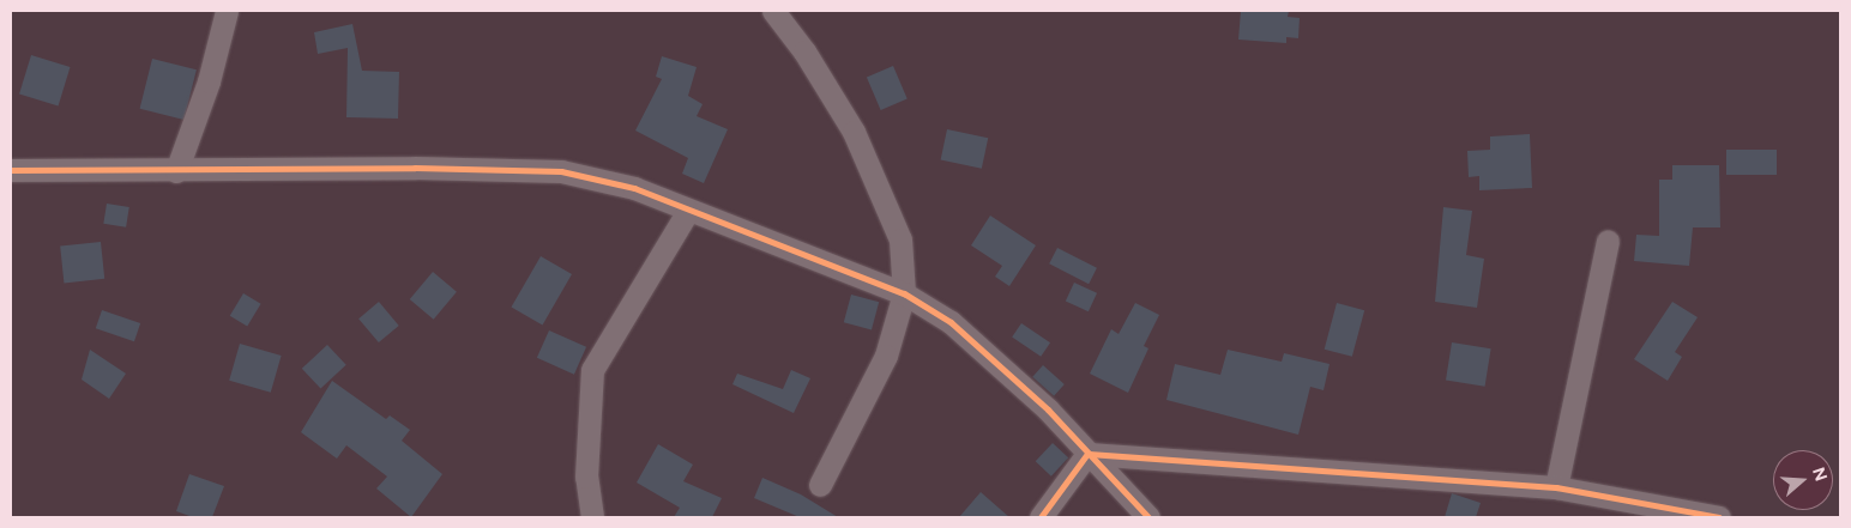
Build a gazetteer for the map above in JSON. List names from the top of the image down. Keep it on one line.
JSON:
{"north":"right"}
